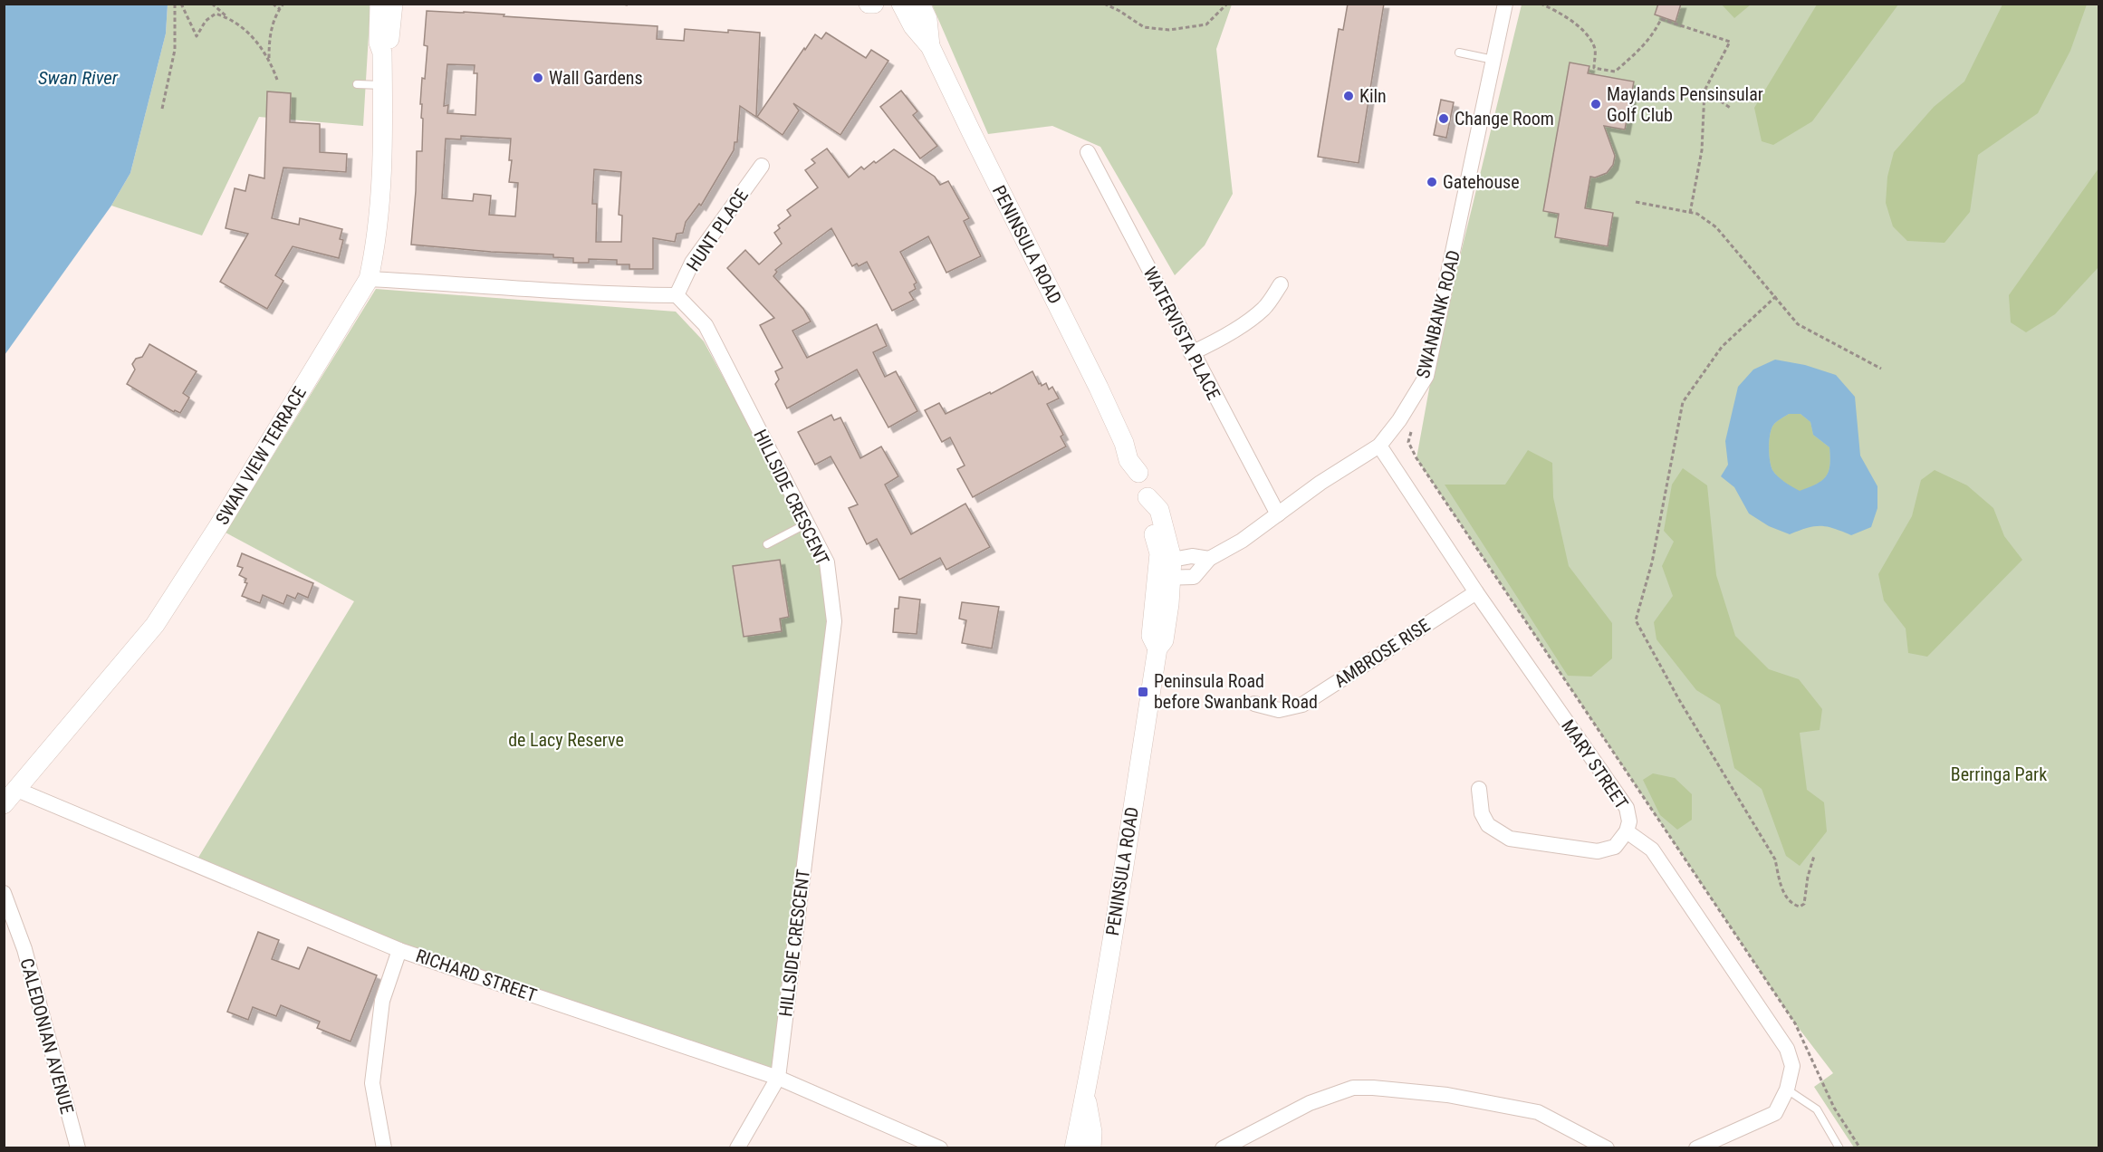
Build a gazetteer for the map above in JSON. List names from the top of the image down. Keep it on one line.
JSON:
{"streets":{"street":["HUNT PLACE","PENINSULA ROAD","SWANBANK ROAD","WATERVISTA PLACE","SWAN VIEW TERRACE","HILLSIDE CRESCENT","AMBROSE RISE","MARY STREET","RICHARD STREET","CALEDONIAN AVENUE"]},"crossings":[["HUNT PLACE","HILLSIDE CRESCENT"],["PENINSULA ROAD","SWANBANK ROAD"],["SWANBANK ROAD","WATERVISTA PLACE"],["SWANBANK ROAD","MARY STREET"],["SWAN VIEW TERRACE","RICHARD STREET"],["HILLSIDE CRESCENT","RICHARD STREET"],["AMBROSE RISE","MARY STREET"]],"water":["Swan River"],"parks":["de Lacy Reserve","Berringa Park"],"places":{"other":["Wall Gardens","Kiln","Maylands Pensinsular Golf Club","Change Room","Gatehouse"],"transit":["Peninsula Road before Swanbank Road"]}}
